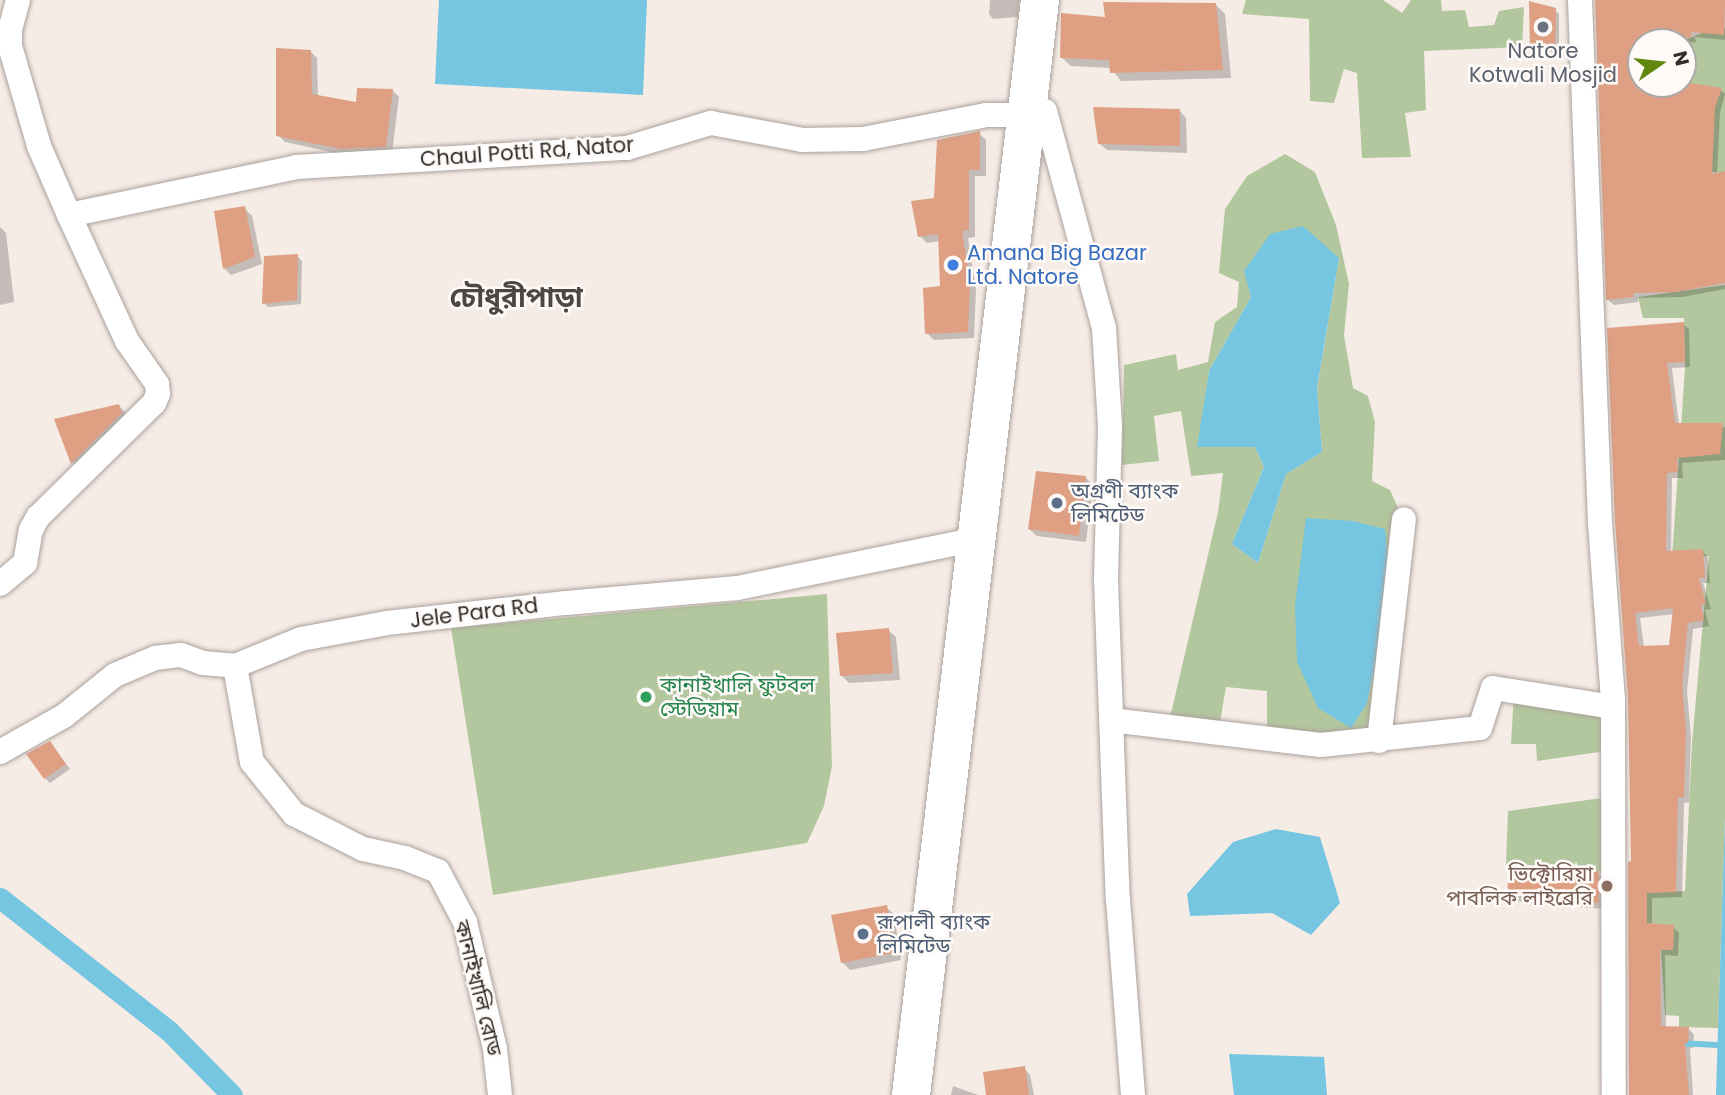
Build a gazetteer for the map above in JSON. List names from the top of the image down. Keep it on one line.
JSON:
{"streets":{"street":["Chaul Potti Rd, Nator","Jele Para Rd","কানাইখালি রোড"]},"crossings":[["Jele Para Rd","কানাইখালি রোড"]],"districts":["চৌধুরীপাড়া"],"places":["Natore Kotwali Mosjid","Amana Big Bazar Ltd. Natore","অগ্রণী ব্যাংক লিমিটেড","কানাইখালি ফুটবল স্টেডিয়াম","ভিক্টোরিয়া পাবলিক লাইব্রেরি","রূপালী ব্যাংক লিমিটেড"],"north":"right"}
